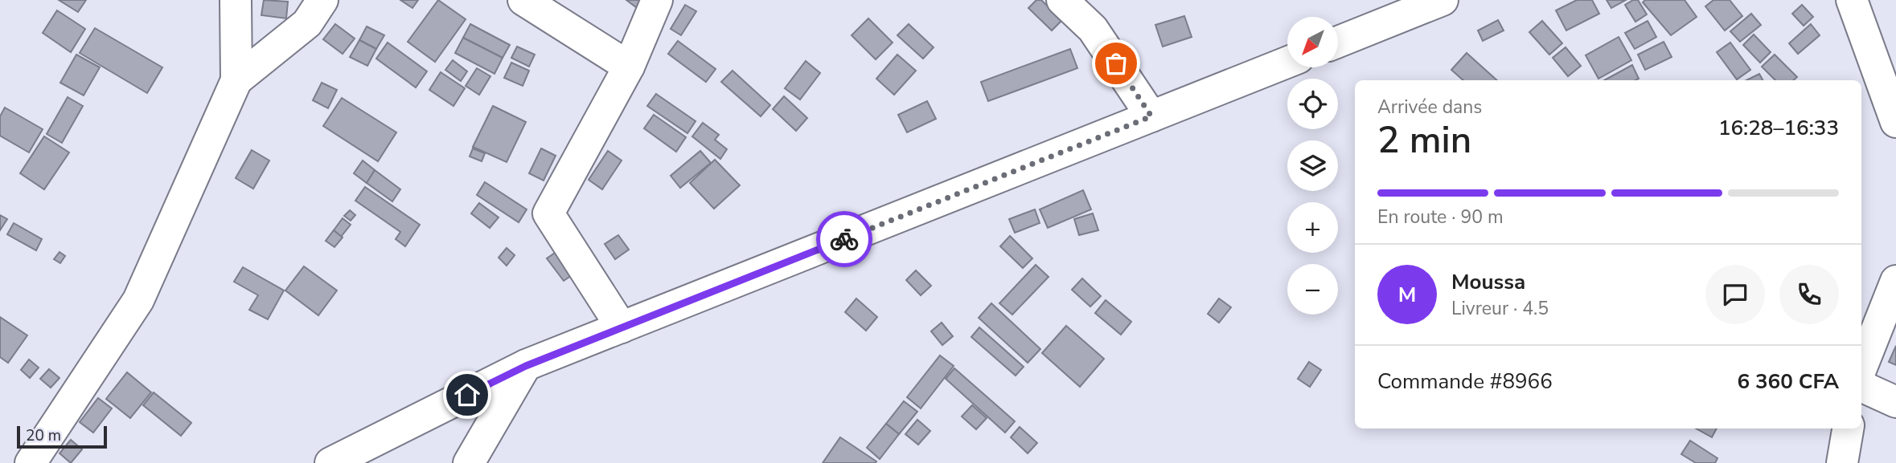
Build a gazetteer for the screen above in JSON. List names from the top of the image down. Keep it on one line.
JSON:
{"scale_bar":"20 m","north":"bottom left","page":{"map_buttons":["+","−"],"heading":["2 min","Arrivée dans","16:28–16:33"],"panel":["Moussa","Livreur · 4.5","Commande #8966","6 360 CFA"],"bar":"En route · 90 m","round":"M","scale":"20 m"}}
